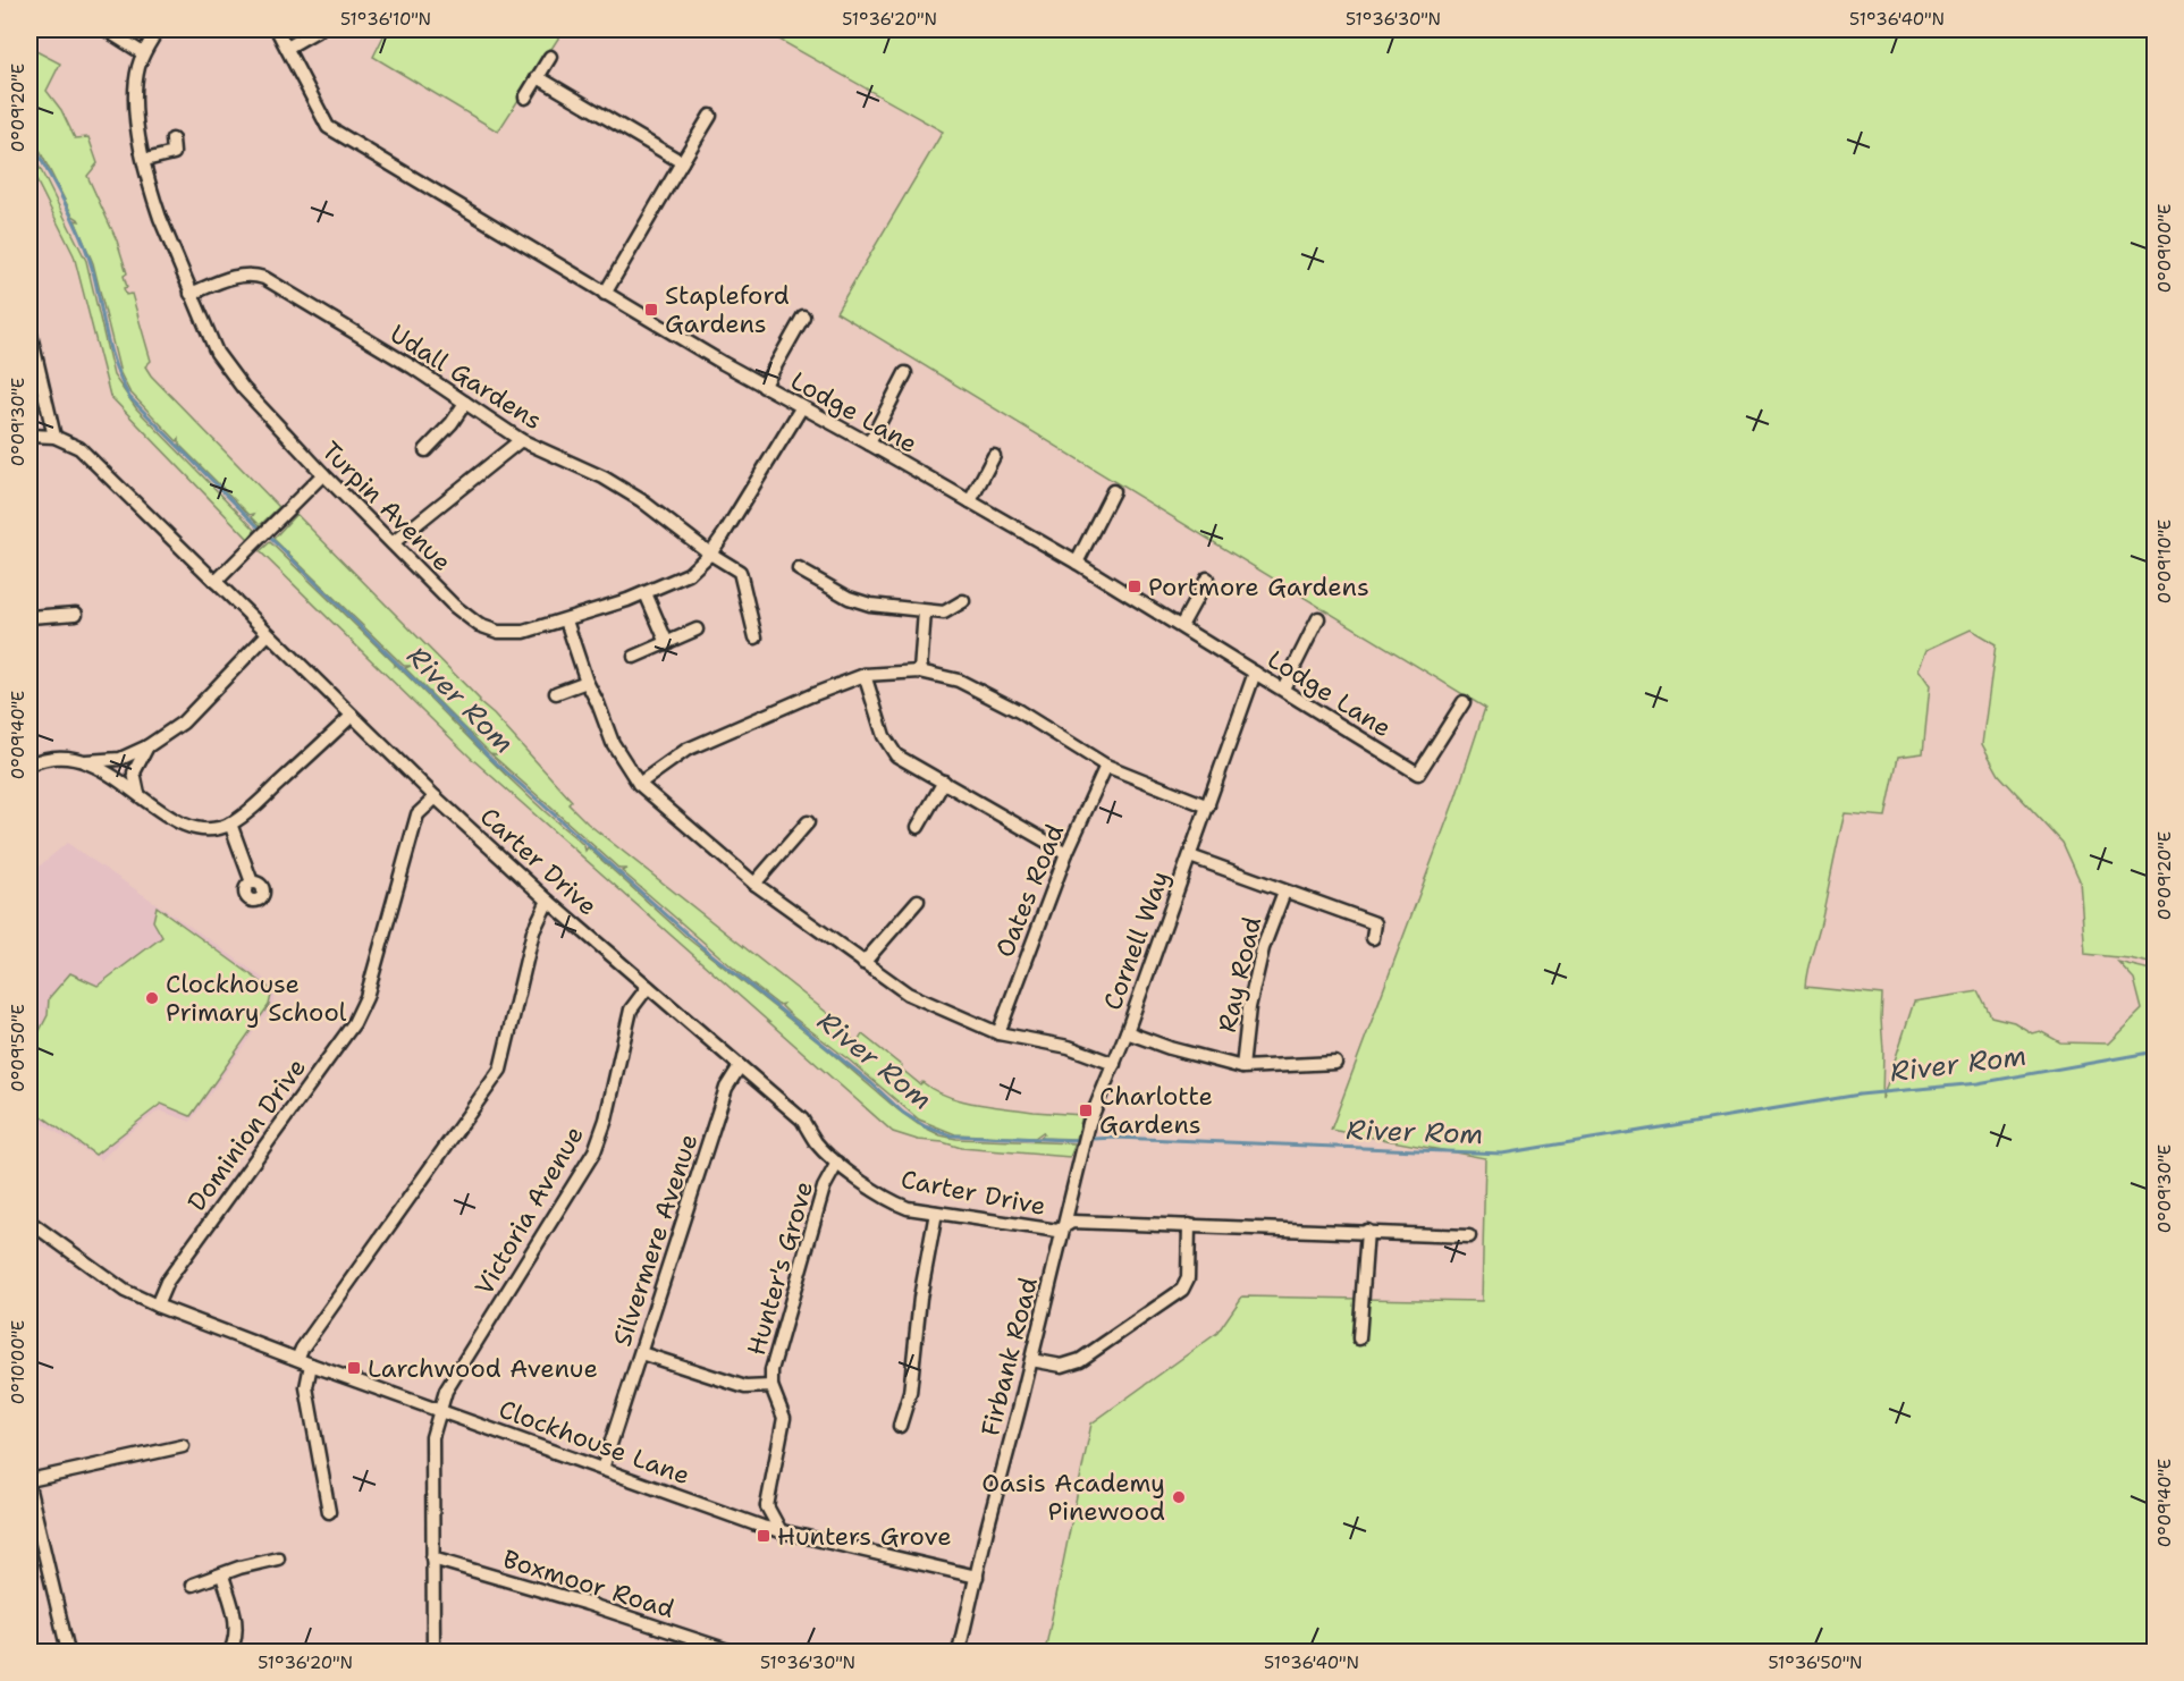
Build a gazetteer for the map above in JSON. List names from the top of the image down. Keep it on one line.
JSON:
{"streets":{"street":["Udall Gardens","Lodge Lane","Turpin Avenue","Carter Drive","Oates Road","Cornell Way","Ray Road","Dominion Drive","Victoria Avenue","Silvermere Avenue","Hunter's Grove","Firbank Road","Clockhouse Lane","Boxmoor Road"]},"crossings":[["Udall Gardens","Turpin Avenue"],["Lodge Lane","Turpin Avenue"],["Lodge Lane","Cornell Way"],["Carter Drive","Cornell Way"],["Carter Drive","Dominion Drive"],["Carter Drive","Victoria Avenue"],["Carter Drive","Silvermere Avenue"],["Carter Drive","Hunter's Grove"],["Carter Drive","Firbank Road"],["Cornell Way","Firbank Road"],["Dominion Drive","Clockhouse Lane"],["Victoria Avenue","Clockhouse Lane"],["Victoria Avenue","Boxmoor Road"],["Silvermere Avenue","Clockhouse Lane"],["Firbank Road","Clockhouse Lane"]],"water":["River Rom"],"places":{"transit":["Stapleford Gardens","Portmore Gardens","Charlotte Gardens","Larchwood Avenue","Hunters Grove"],"other":["Clockhouse Primary School","Oasis Academy Pinewood"]},"coordinates":["51°36'10\"N","51°36'20\"N","51°36'30\"N","51°36'40\"N","0°09'20\"E","0°09'00\"E","0°09'30\"E","0°09'10\"E","0°09'40\"E","0°09'50\"E","0°10'00\"E","51°36'50\"N"]}
